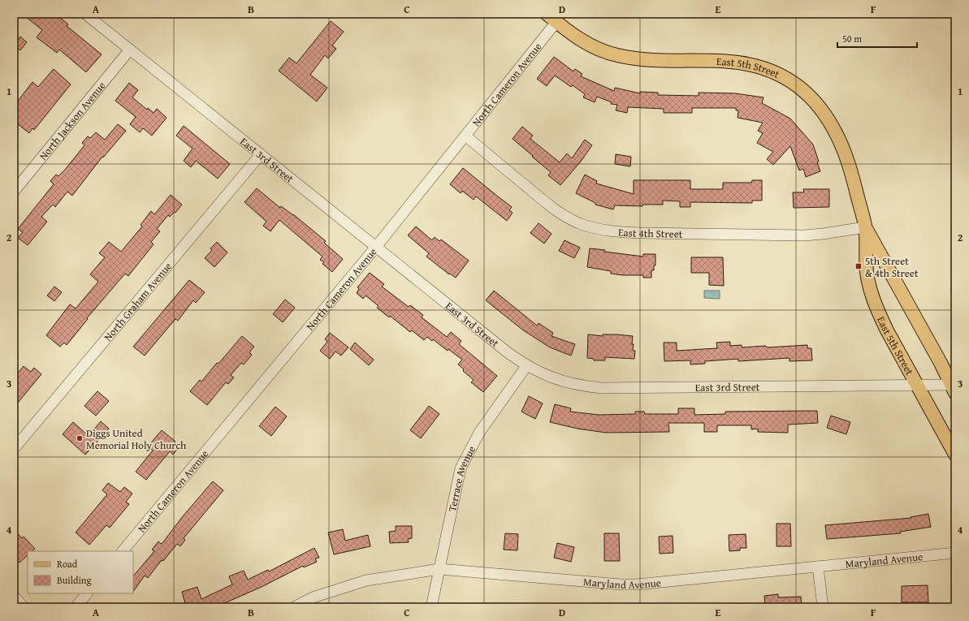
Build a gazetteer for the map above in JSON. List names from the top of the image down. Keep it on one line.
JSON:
{"streets":{"main road":["East 5th Street"],"street":["North Cameron Avenue","North Jackson Avenue","East 3rd Street","East 4th Street","North Graham Avenue","Terrace Avenue","Maryland Avenue"]},"crossings":[["East 5th Street","North Cameron Avenue"],["East 5th Street","East 3rd Street"],["East 5th Street","East 4th Street"],["North Cameron Avenue","East 3rd Street"],["North Cameron Avenue","East 4th Street"],["North Jackson Avenue","East 3rd Street"],["East 3rd Street","North Graham Avenue"],["East 3rd Street","Terrace Avenue"],["Terrace Avenue","Maryland Avenue"]],"places":{"transit":["5th Street & 4th Street"],"other":["Diggs United Memorial Holy Church"]},"legend":["Road","Building"],"scale_bar":"50 m","grid":{"columns":["A","B","C","D","E","F"],"rows":["1","2","3","4"]}}
